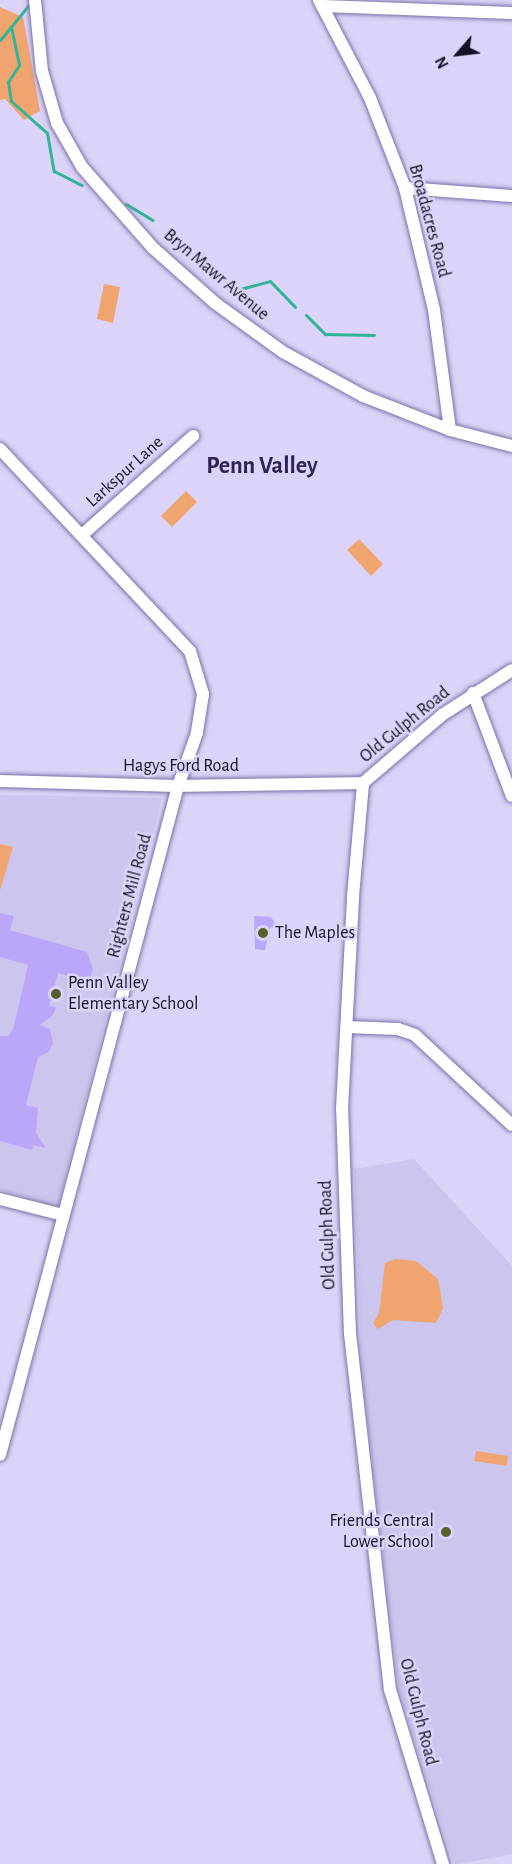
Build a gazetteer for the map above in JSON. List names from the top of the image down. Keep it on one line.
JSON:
{"streets":{"street":["Broadacres Road","Bryn Mawr Avenue","Larkspur Lane","Old Gulph Road","Hagys Ford Road","Righters Mill Road"]},"crossings":[["Broadacres Road","Bryn Mawr Avenue"],["Larkspur Lane","Righters Mill Road"],["Old Gulph Road","Hagys Ford Road"],["Hagys Ford Road","Righters Mill Road"]],"districts":["Penn Valley"],"places":["The Maples","Penn Valley Elementary School","Friends Central Lower School"],"north":"bottom left"}
